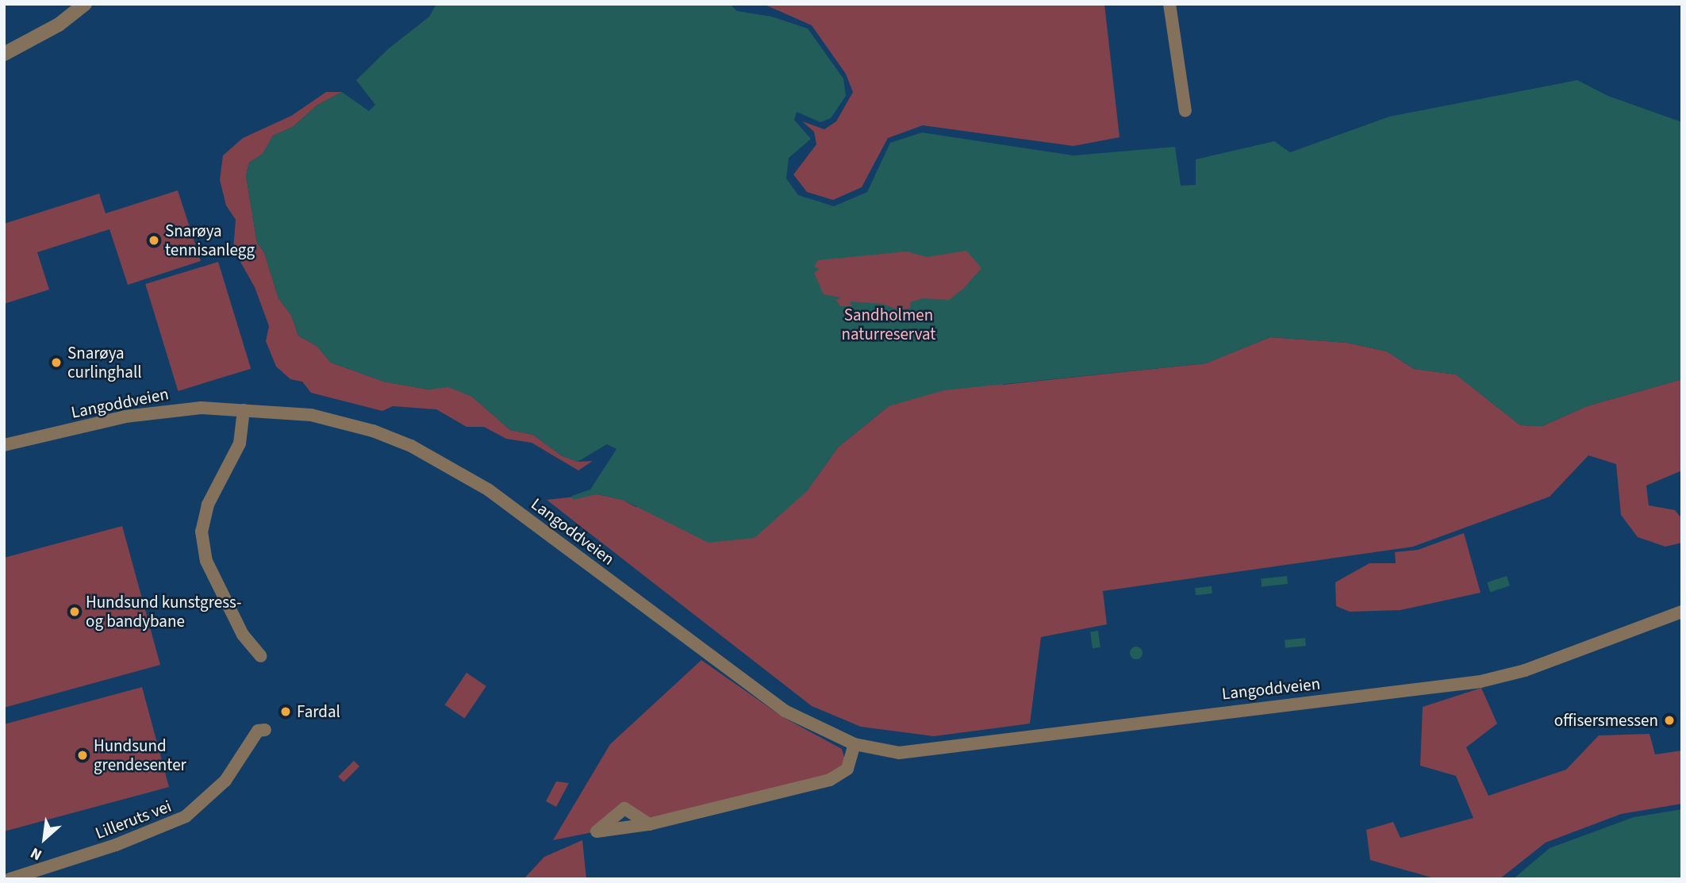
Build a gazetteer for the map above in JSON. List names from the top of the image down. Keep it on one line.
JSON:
{"streets":{"street":["Langoddveien","Lilleruts vei"]},"parks":["Sandholmen naturreservat"],"places":["Snarøya tennisanlegg","Snarøya curlinghall","Hundsund kunstgress- og bandybane","Fardal","offisersmessen","Hundsund grendesenter"],"north":"bottom left"}
